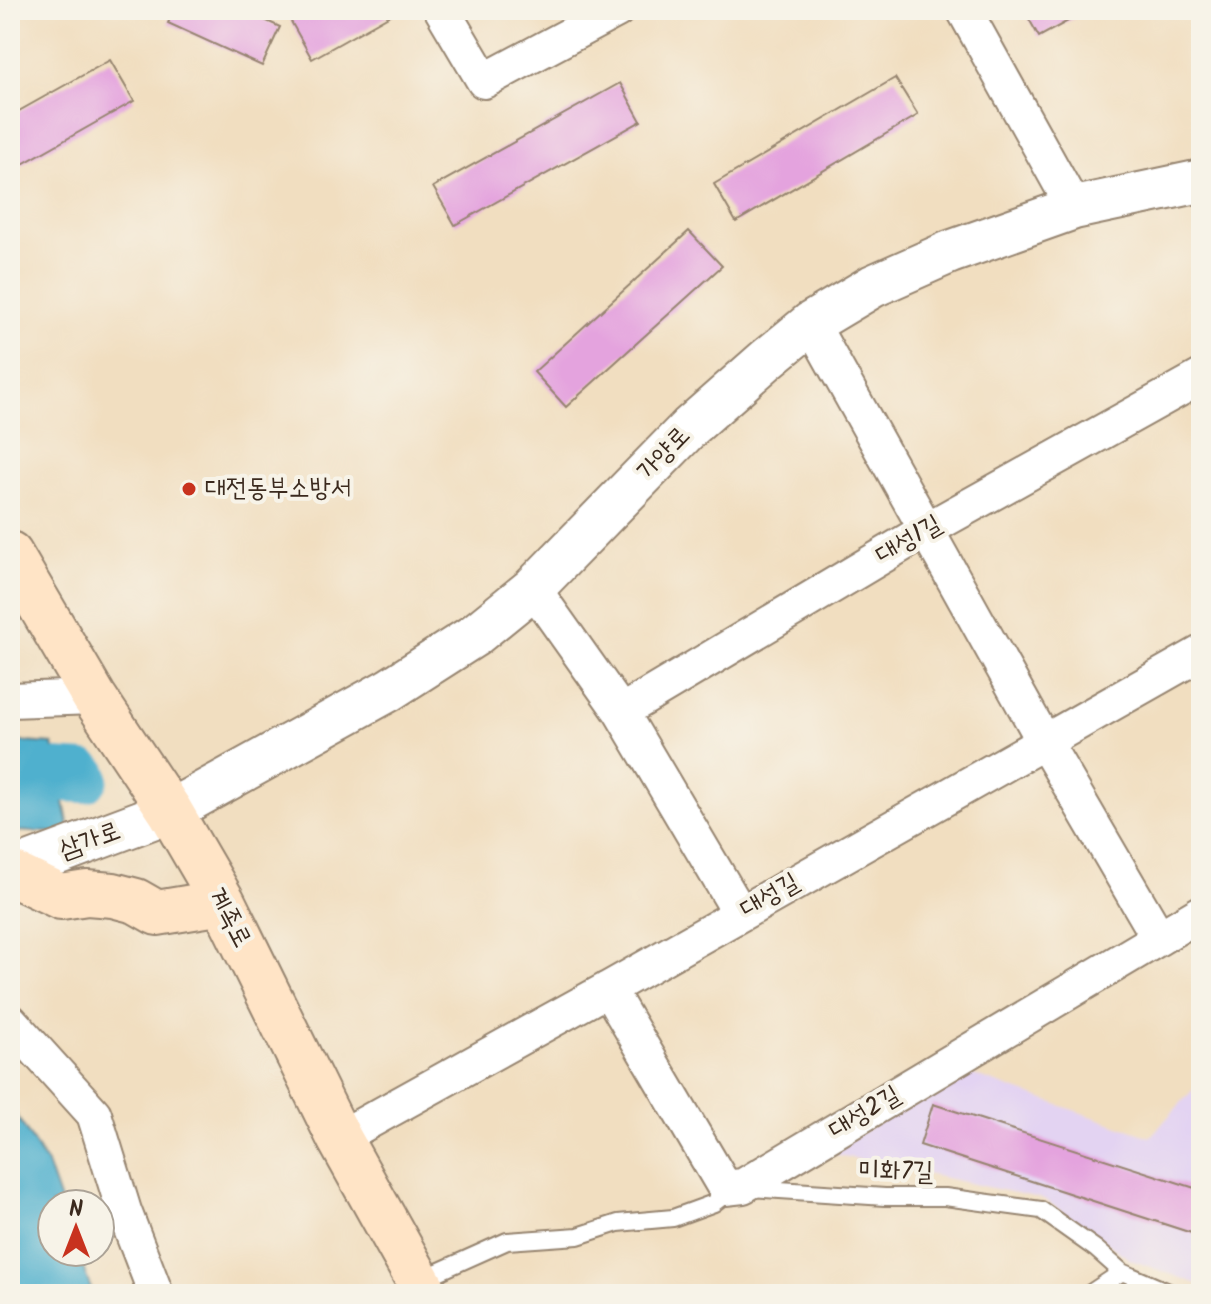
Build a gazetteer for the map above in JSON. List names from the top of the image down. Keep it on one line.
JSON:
{"streets":{"main road":["계족로"],"street":["가양로","대성1길","삼가로","대성길","대성2길"],"lane":["미화7길"]},"crossings":[["가양로","삼가로"],["가양로","계족로"],["삼가로","계족로"],["대성길","계족로"],["대성2길","미화7길"]],"places":["대전동부소방서"],"north":"top"}
